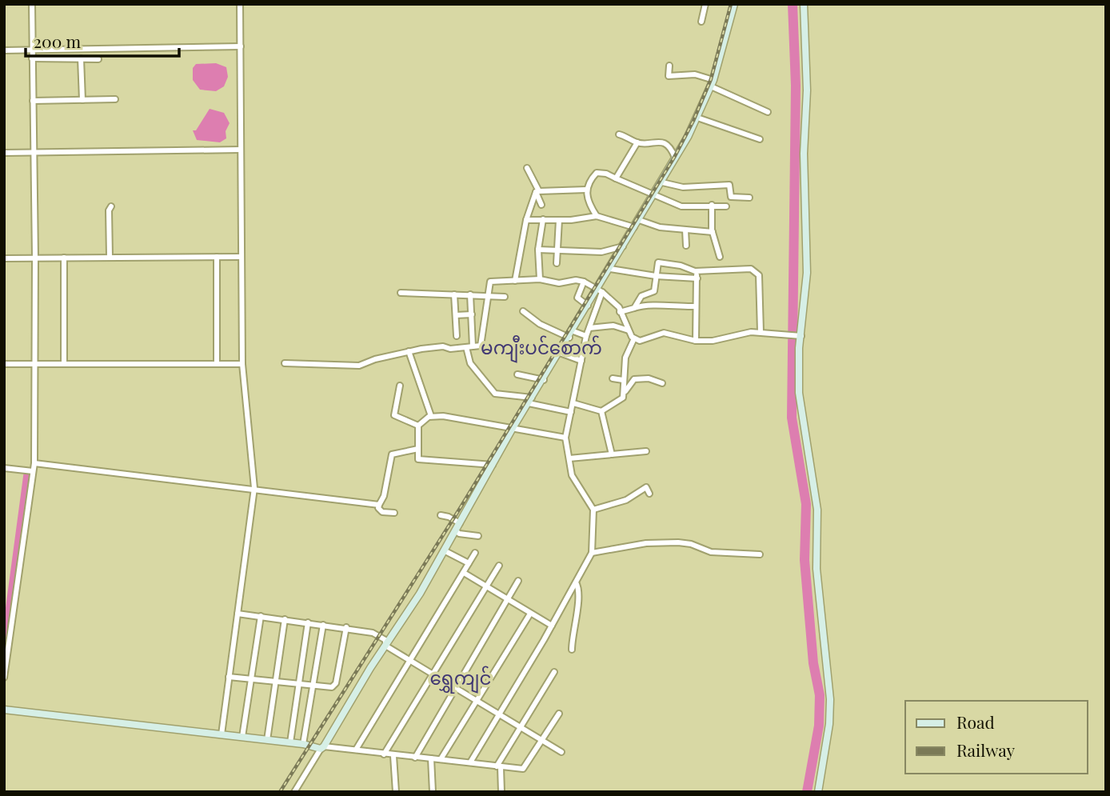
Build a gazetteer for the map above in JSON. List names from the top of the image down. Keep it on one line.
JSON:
{"districts":["မကျီးပင်စောက်","ရွှေကျင်"],"legend":["Road","Railway"],"scale_bar":"200 m"}
